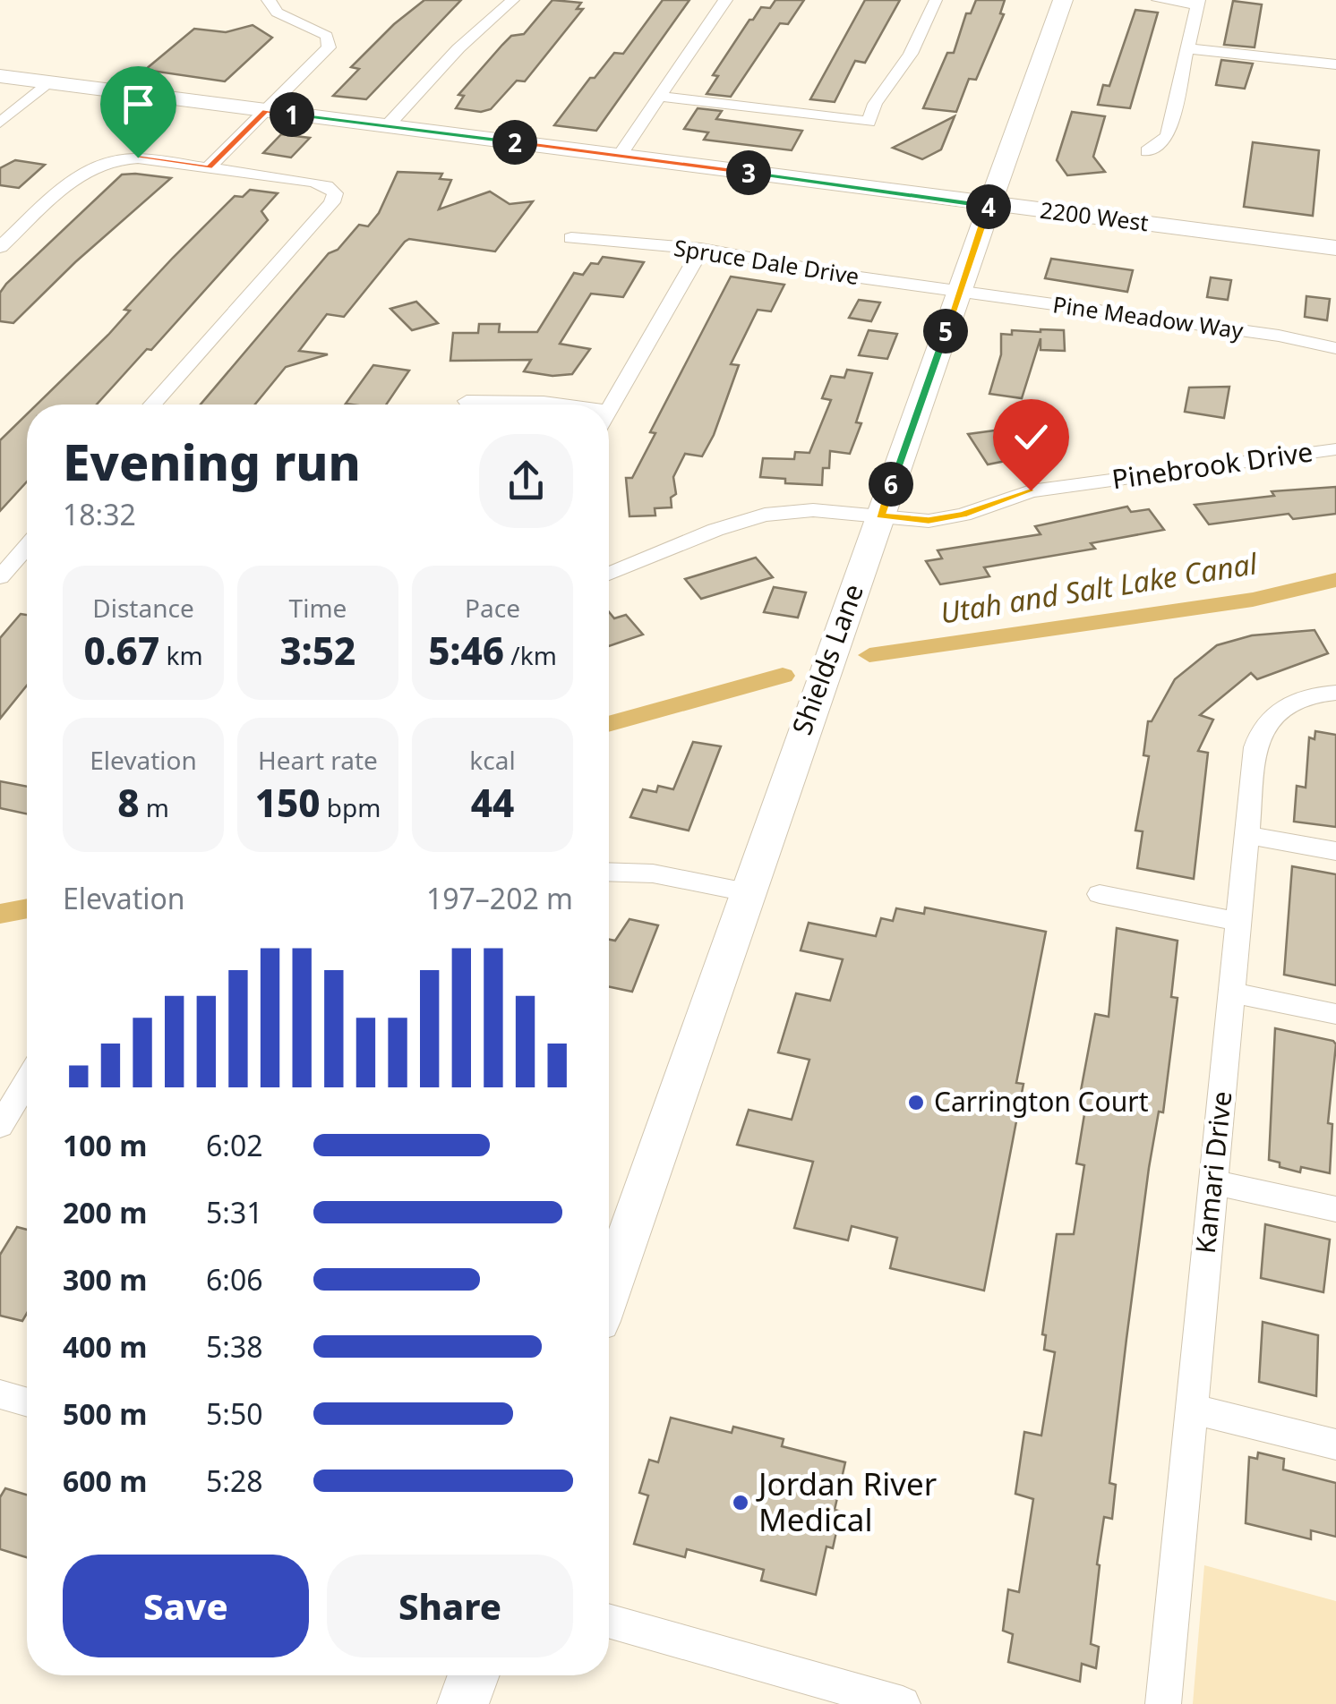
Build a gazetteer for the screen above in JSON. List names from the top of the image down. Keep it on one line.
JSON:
{"streets":{"main road":["2200 West","Shields Lane"],"street":["Spruce Dale Drive","Pine Meadow Way","Pinebrook Drive","Kamari Drive"]},"crossings":[["2200 West","Shields Lane"],["Spruce Dale Drive","Pine Meadow Way"],["Spruce Dale Drive","Shields Lane"],["Pine Meadow Way","Shields Lane"],["Pinebrook Drive","Shields Lane"]],"water":["Utah and Salt Lake Canal"],"places":["Carrington Court","Jordan River Medical"],"page":{"pins":["1","2","3","4","5","6"],"heading":["Evening run","18:32"],"stats":[["Distance","0.67 km"],["Time","3:52"],["Pace","5:46 /km"],["Elevation","8 m"],["Heart rate","150 bpm"],["kcal","44"]],"chart":["Elevation","197–202 m"],"list":[{"name":"100 m","note":"6:02"},{"name":"200 m","note":"5:31"},{"name":"300 m","note":"6:06"},{"name":"400 m","note":"5:38"},{"name":"500 m","note":"5:50"},{"name":"600 m","note":"5:28"}],"buttons":["Save","Share"]}}
